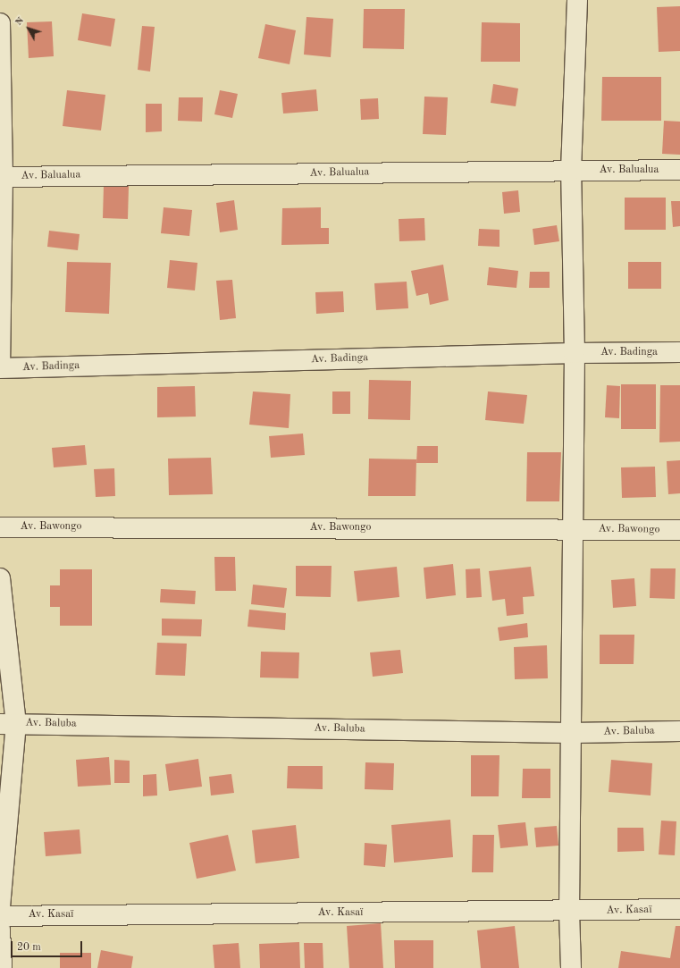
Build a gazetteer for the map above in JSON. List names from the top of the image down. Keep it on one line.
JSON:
{"streets":{"street":["Av. Balualua","Av. Badinga","Av. Bawongo","Av. Baluba","Av. Kasaï"]},"scale_bar":"20 m","north":"top left"}
